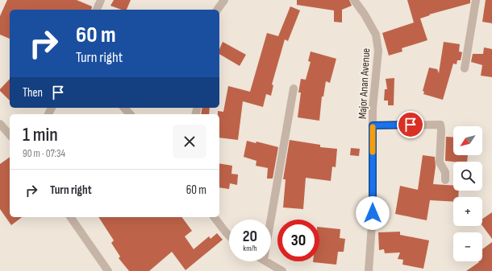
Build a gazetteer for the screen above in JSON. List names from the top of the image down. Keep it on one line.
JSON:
{"streets":{"street":["Major Anan Avenue"]},"north":"bottom left","page":{"turn":["60 m","Turn right"],"then":"Then","heading":["1 min","90 m · 07:34"],"map_buttons":["+","−"],"list":[{"name":"Turn right","value":"60 m"}],"speed":"20 km/h","limit":"30"}}
